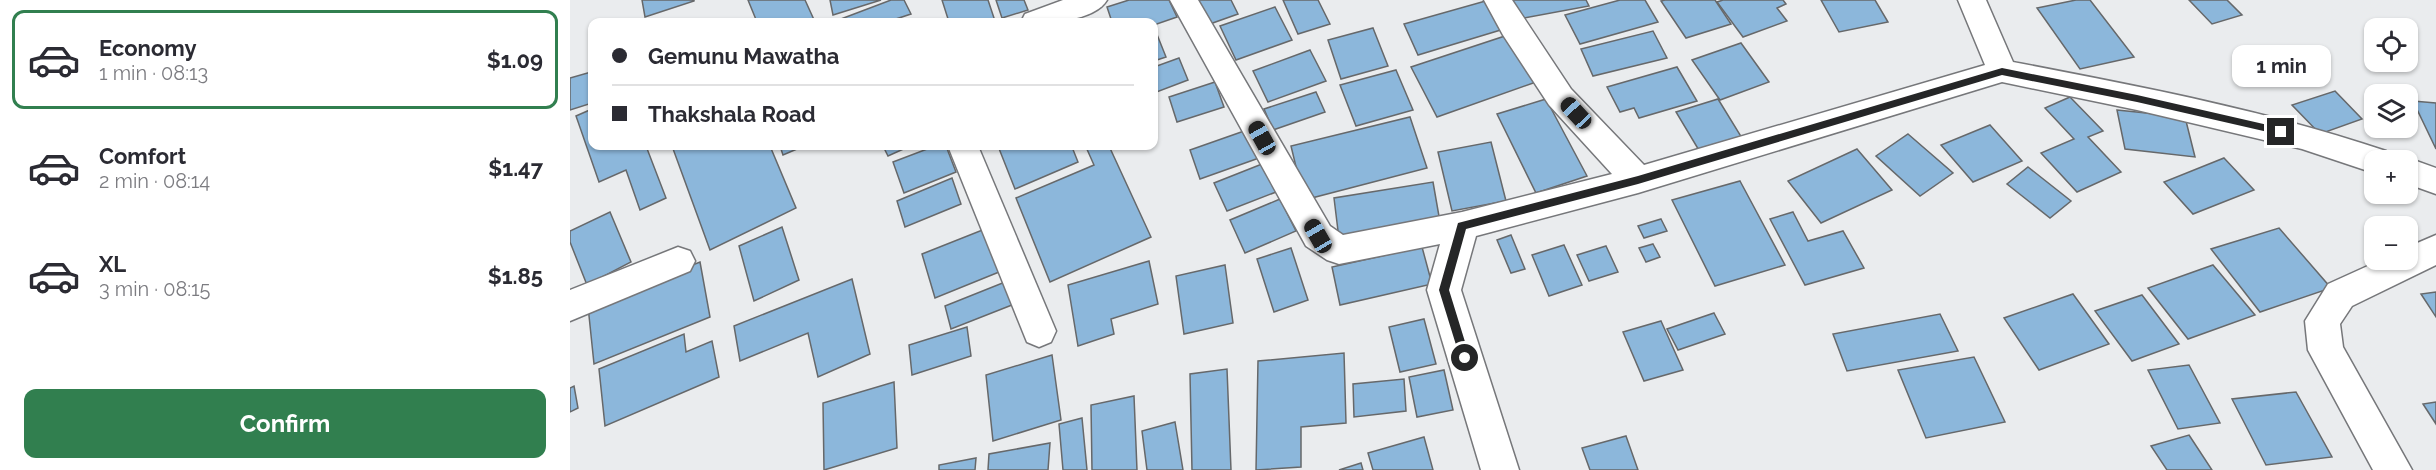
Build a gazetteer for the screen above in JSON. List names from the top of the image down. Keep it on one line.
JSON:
{"page":{"list":[{"name":"Economy","note":"1 min · 08:13","value":"$1.09"},{"name":"Comfort","note":"2 min · 08:14","value":"$1.47"},{"name":"XL","note":"3 min · 08:15","value":"$1.85"}],"map_buttons":["+","−"],"banner":["Gemunu Mawatha","Thakshala Road"],"bubble":"1 min","buttons":"Confirm"}}
